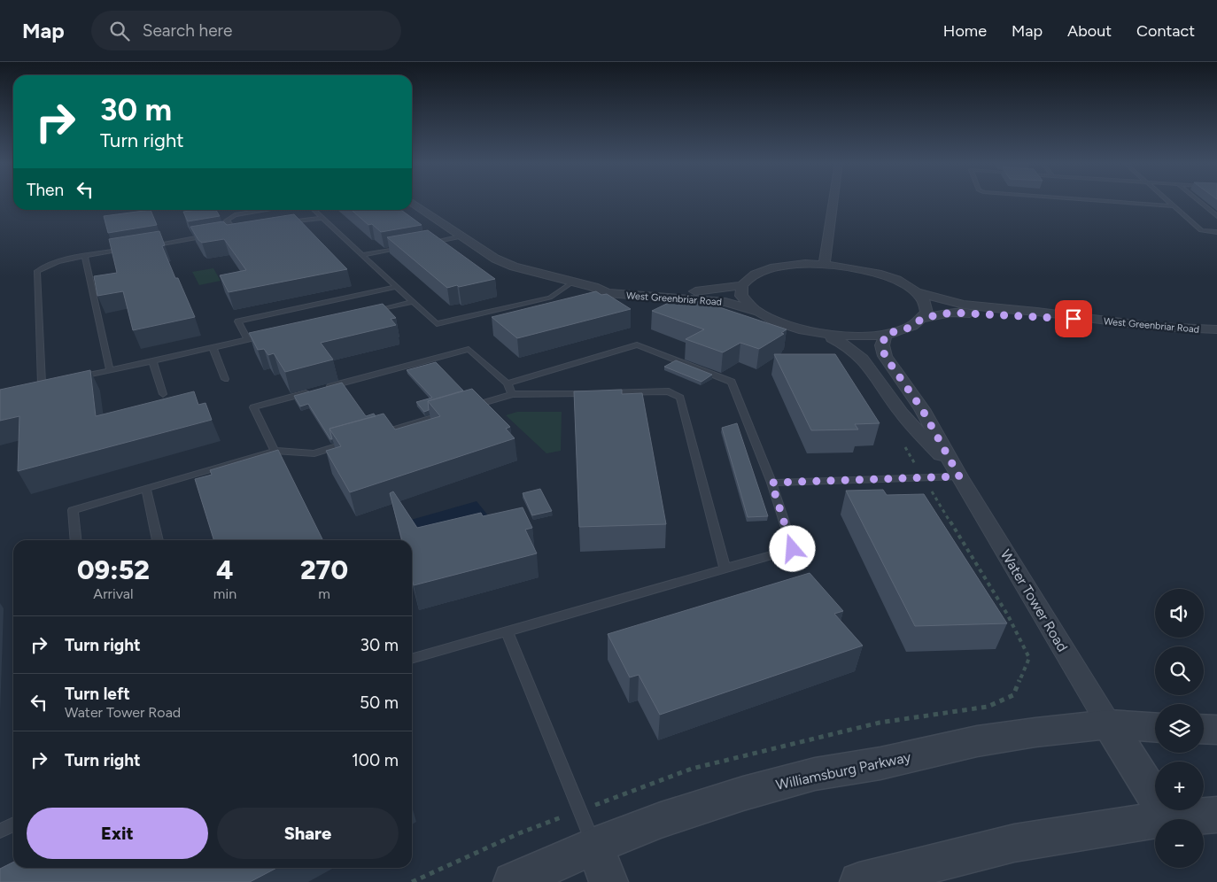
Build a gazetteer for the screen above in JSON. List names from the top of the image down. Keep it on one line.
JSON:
{"streets":{"street":["West Greenbriar Road","Water Tower Road","Williamsburg Parkway"]},"crossings":[["West Greenbriar Road","Water Tower Road"],["Water Tower Road","Williamsburg Parkway"]],"page":{"header":"Map","search":"Search here","nav":["Home","Map","About","Contact"],"turn":["30 m","Turn right"],"then":"Then","eta":["09:52","Arrival","4","min","270","m"],"map_buttons":["+","−"],"list":[{"name":"Turn right","value":"30 m"},{"name":"Turn left","note":"Water Tower Road","value":"50 m"},{"name":"Turn right","value":"100 m"}],"buttons":["Exit","Share"]}}
